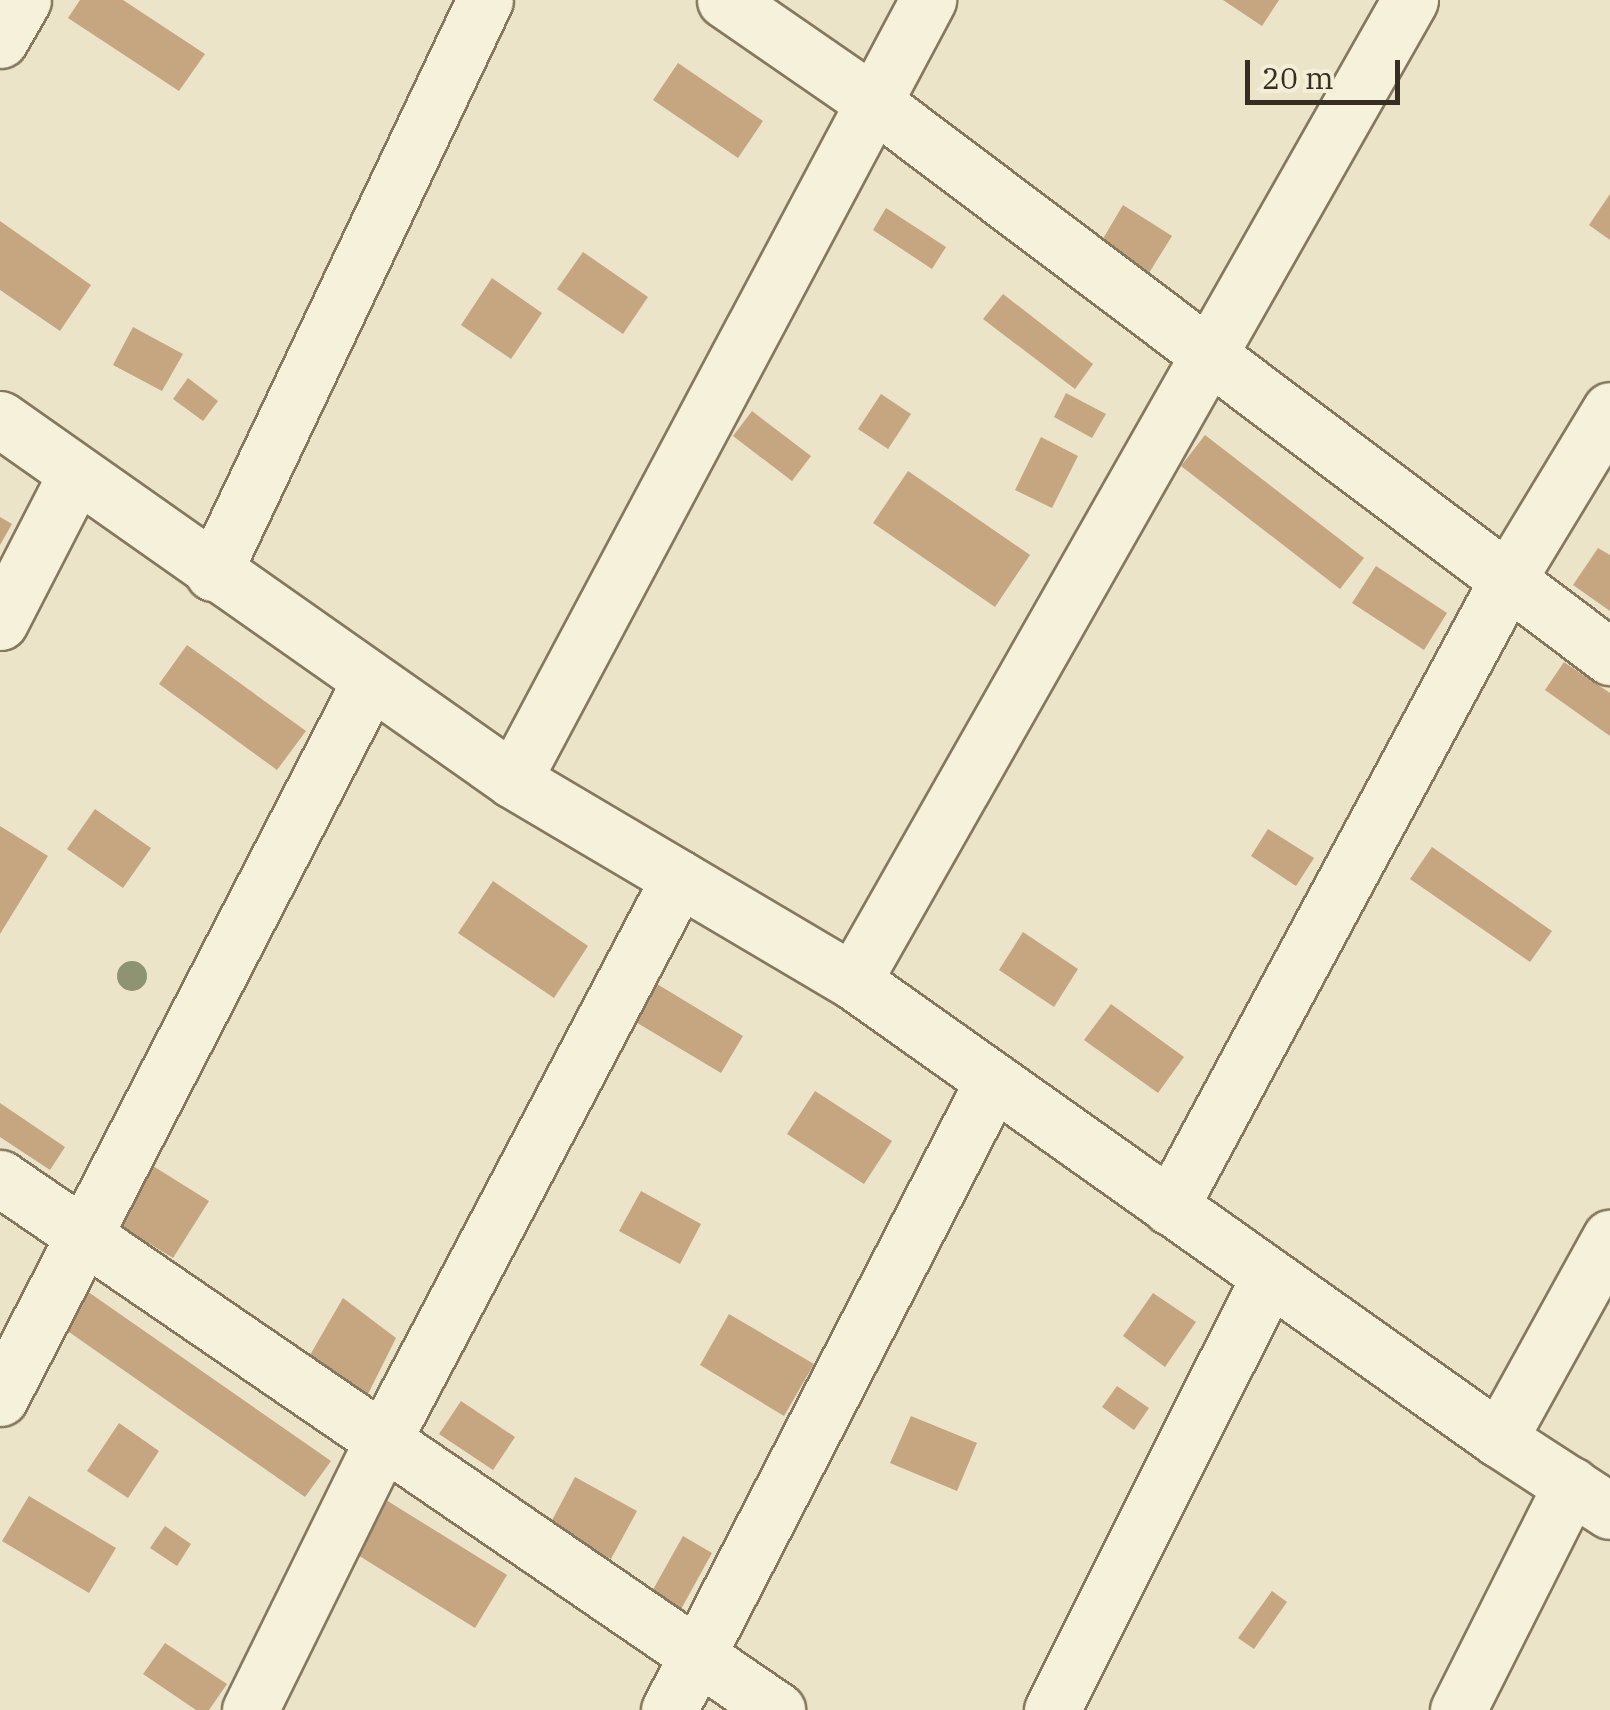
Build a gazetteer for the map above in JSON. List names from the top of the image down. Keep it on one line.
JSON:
{"scale_bar":"20 m"}
